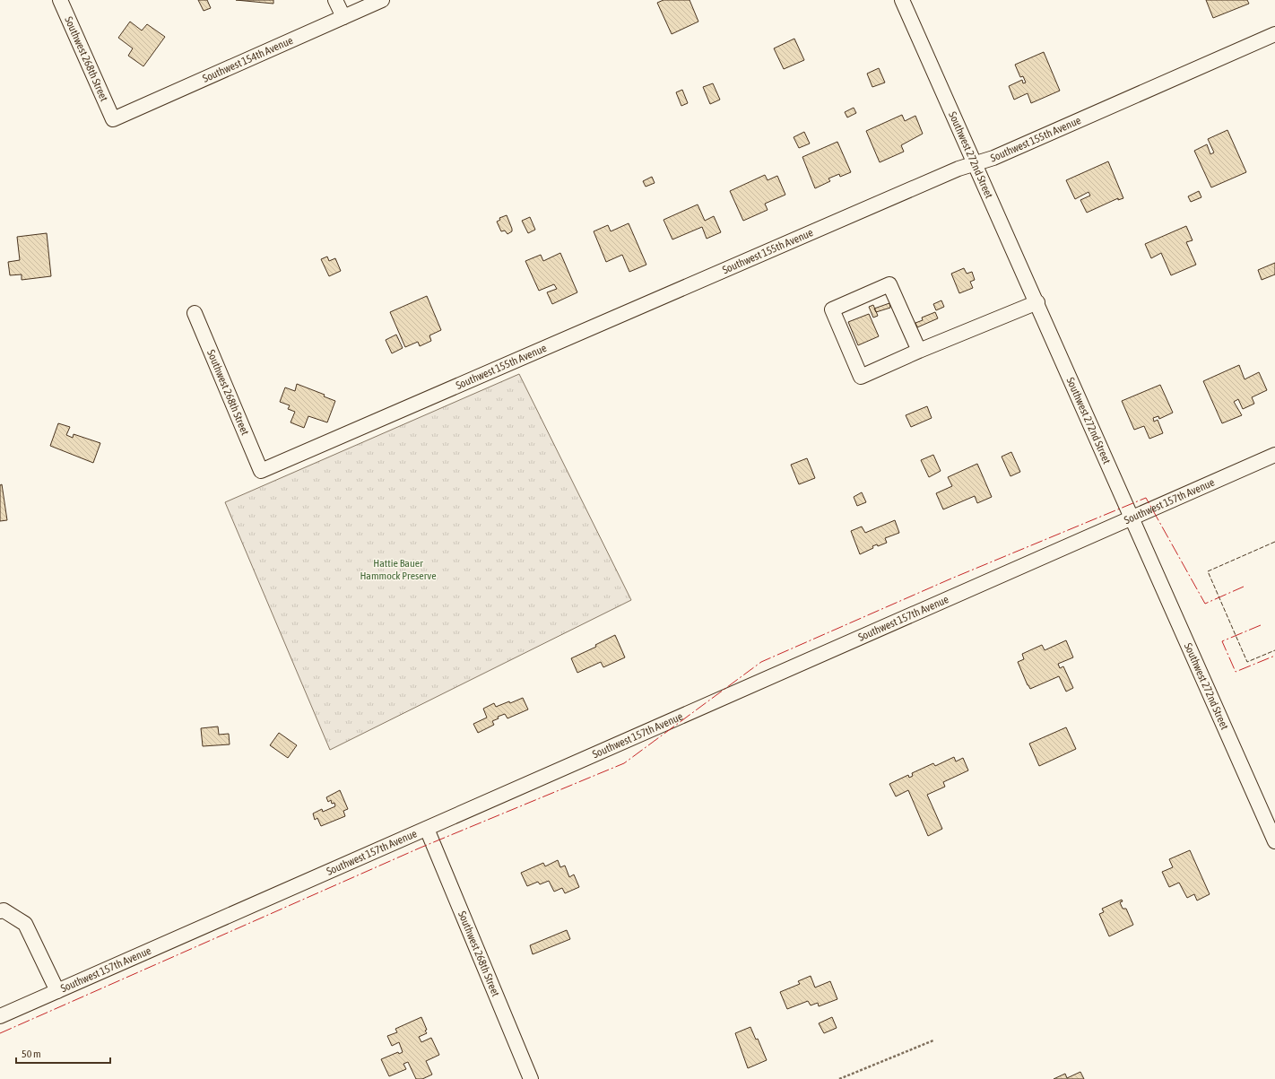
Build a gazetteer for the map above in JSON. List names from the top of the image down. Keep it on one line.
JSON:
{"streets":{"street":["Southwest 268th Street","Southwest 154th Avenue","Southwest 155th Avenue","Southwest 272nd Street","Southwest 157th Avenue"]},"crossings":[["Southwest 268th Street","Southwest 154th Avenue"],["Southwest 268th Street","Southwest 155th Avenue"],["Southwest 268th Street","Southwest 157th Avenue"],["Southwest 155th Avenue","Southwest 272nd Street"],["Southwest 272nd Street","Southwest 157th Avenue"]],"parks":["Hattie Bauer Hammock Preserve"],"scale_bar":"50 m"}
